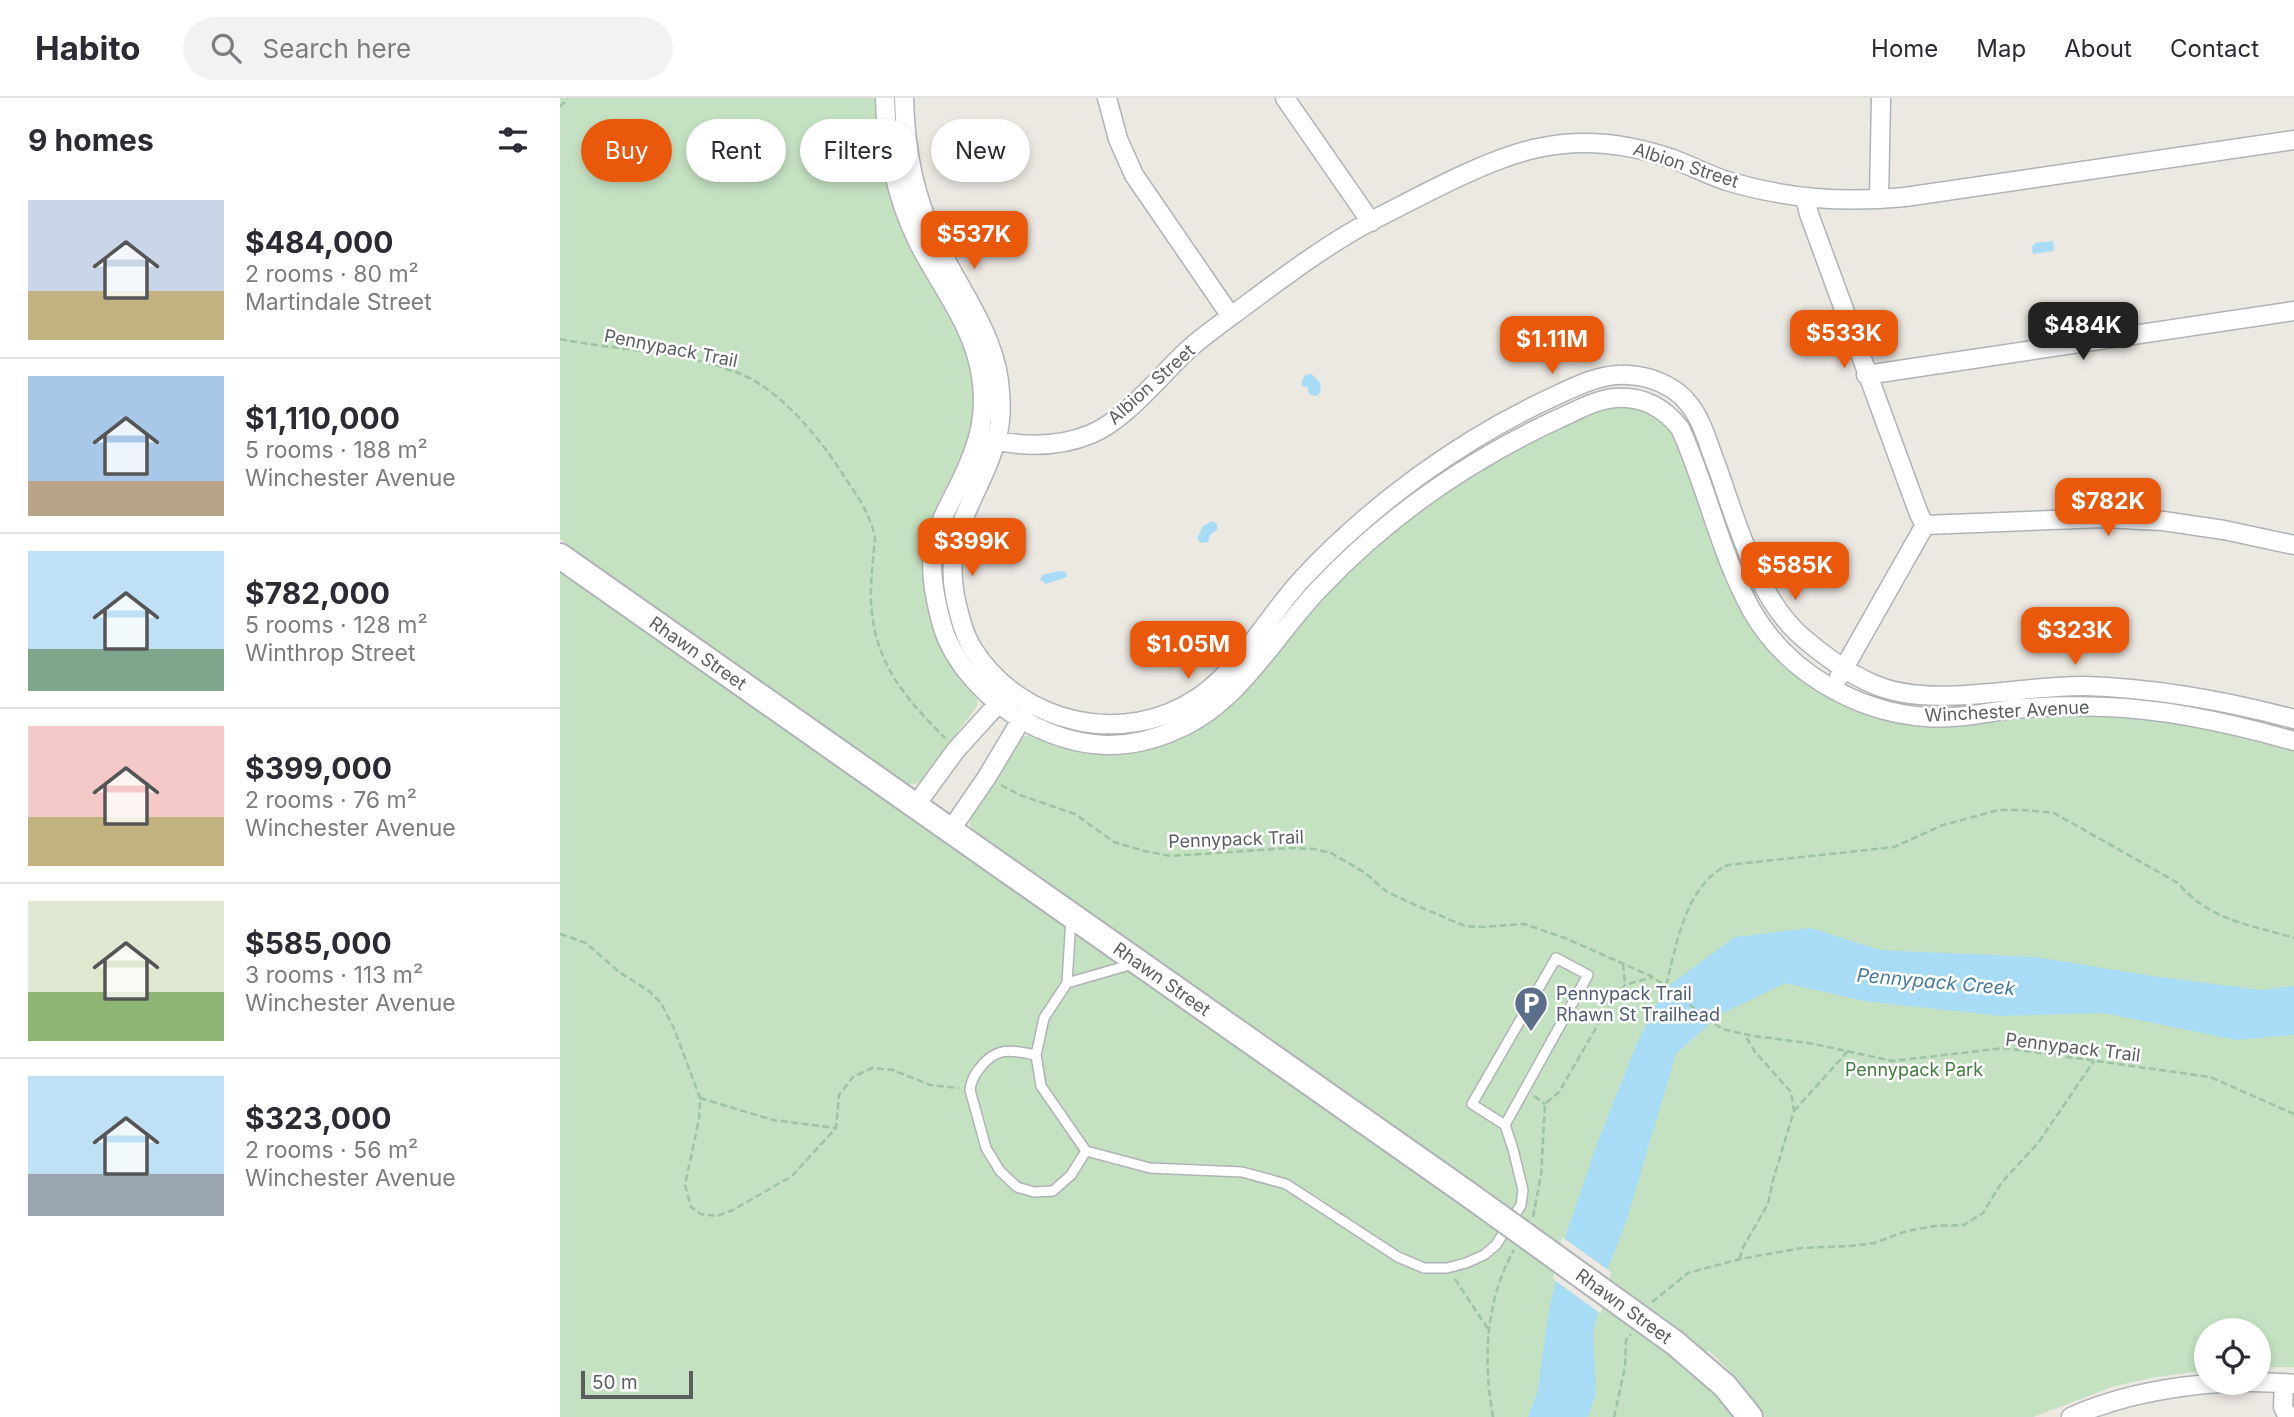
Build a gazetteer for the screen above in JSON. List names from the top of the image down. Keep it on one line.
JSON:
{"streets":{"main road":["Rhawn Street"],"street":["Albion Street","Winchester Avenue"],"path":["Pennypack Trail"]},"crossings":[["Albion Street","Winchester Avenue"]],"water":["Pennypack Creek"],"parks":["Pennypack Park"],"places":{"parking":["Pennypack Trail Rhawn St Trailhead"]},"scale_bar":"50 m","page":{"header":"Habito","search":"Search here","nav":["Home","Map","About","Contact"],"heading":"9 homes","chip":["Buy","Rent","Filters","New"],"list":[{"name":"$484,000","note":"2 rooms · 80 m² · Martindale Street"},{"name":"$1,110,000","note":"5 rooms · 188 m² · Winchester Avenue"},{"name":"$782,000","note":"5 rooms · 128 m² · Winthrop Street"},{"name":"$399,000","note":"2 rooms · 76 m² · Winchester Avenue"},{"name":"$585,000","note":"3 rooms · 113 m² · Winchester Avenue"},{"name":"$323,000","note":"2 rooms · 56 m² · Winchester Avenue"}],"price":["$537K","$484K","$533K","$1.11M","$782K","$399K","$585K","$323K","$1.05M"],"scale":"50 m"}}
